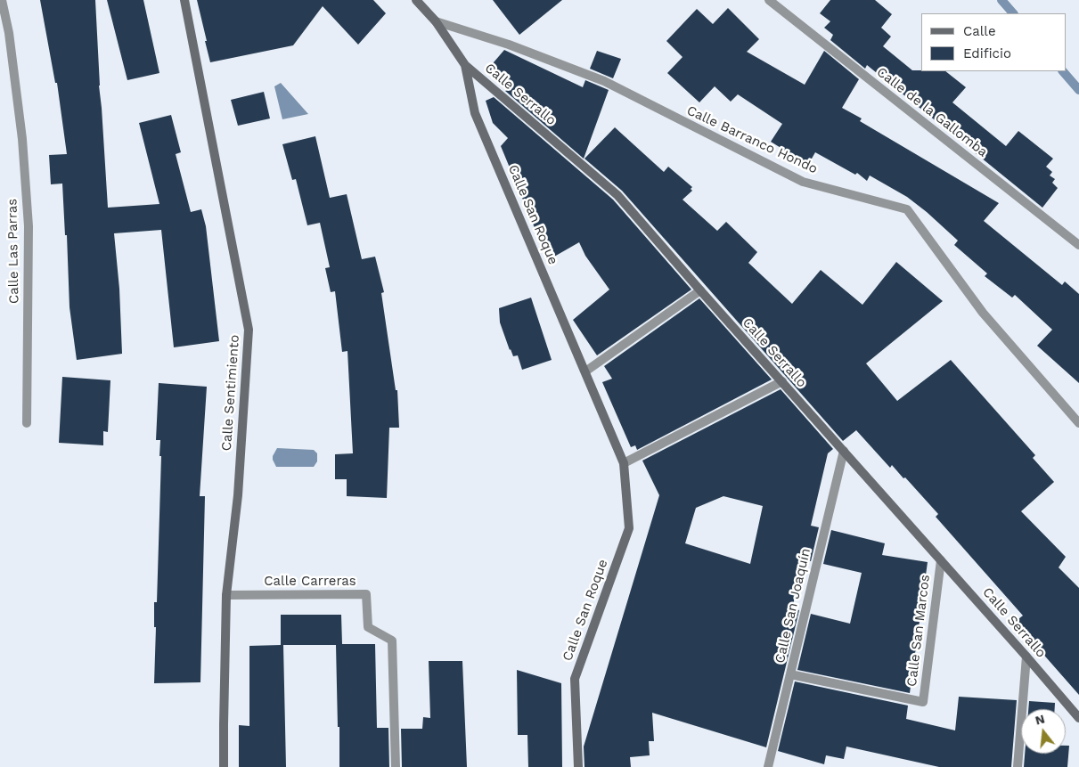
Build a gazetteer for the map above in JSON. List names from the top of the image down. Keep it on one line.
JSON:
{"streets":{"street":["Calle Serrallo","Calle de la Gallomba","Calle Barranco Hondo","Calle San Roque","Calle Las Parras","Calle Sentimiento","Calle Carreras","Calle San Joaquín","Calle San Marcos"]},"crossings":[["Calle Serrallo","Calle Barranco Hondo"],["Calle Serrallo","Calle San Roque"],["Calle Serrallo","Calle San Joaquín"],["Calle Serrallo","Calle San Marcos"],["Calle Sentimiento","Calle Carreras"],["Calle San Joaquín","Calle San Marcos"]],"legend":["Calle","Edificio"],"north":"top"}
